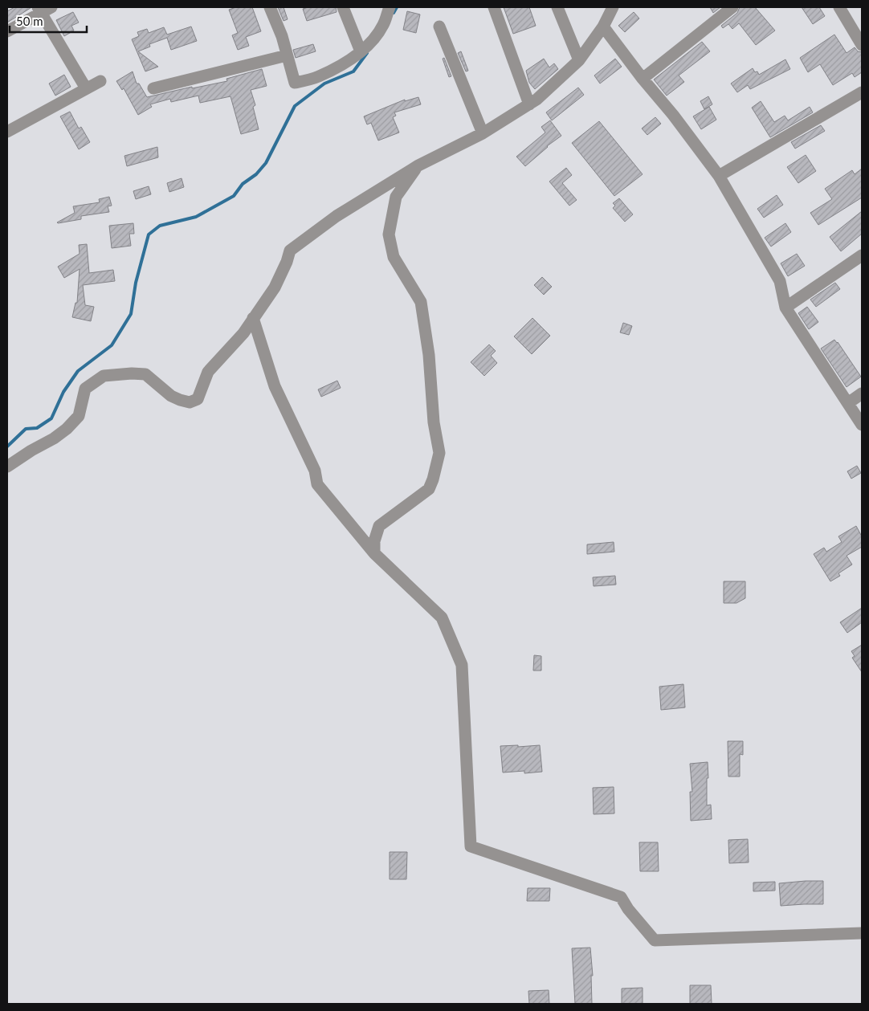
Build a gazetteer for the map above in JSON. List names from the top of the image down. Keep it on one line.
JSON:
{"scale_bar":"50 m"}
